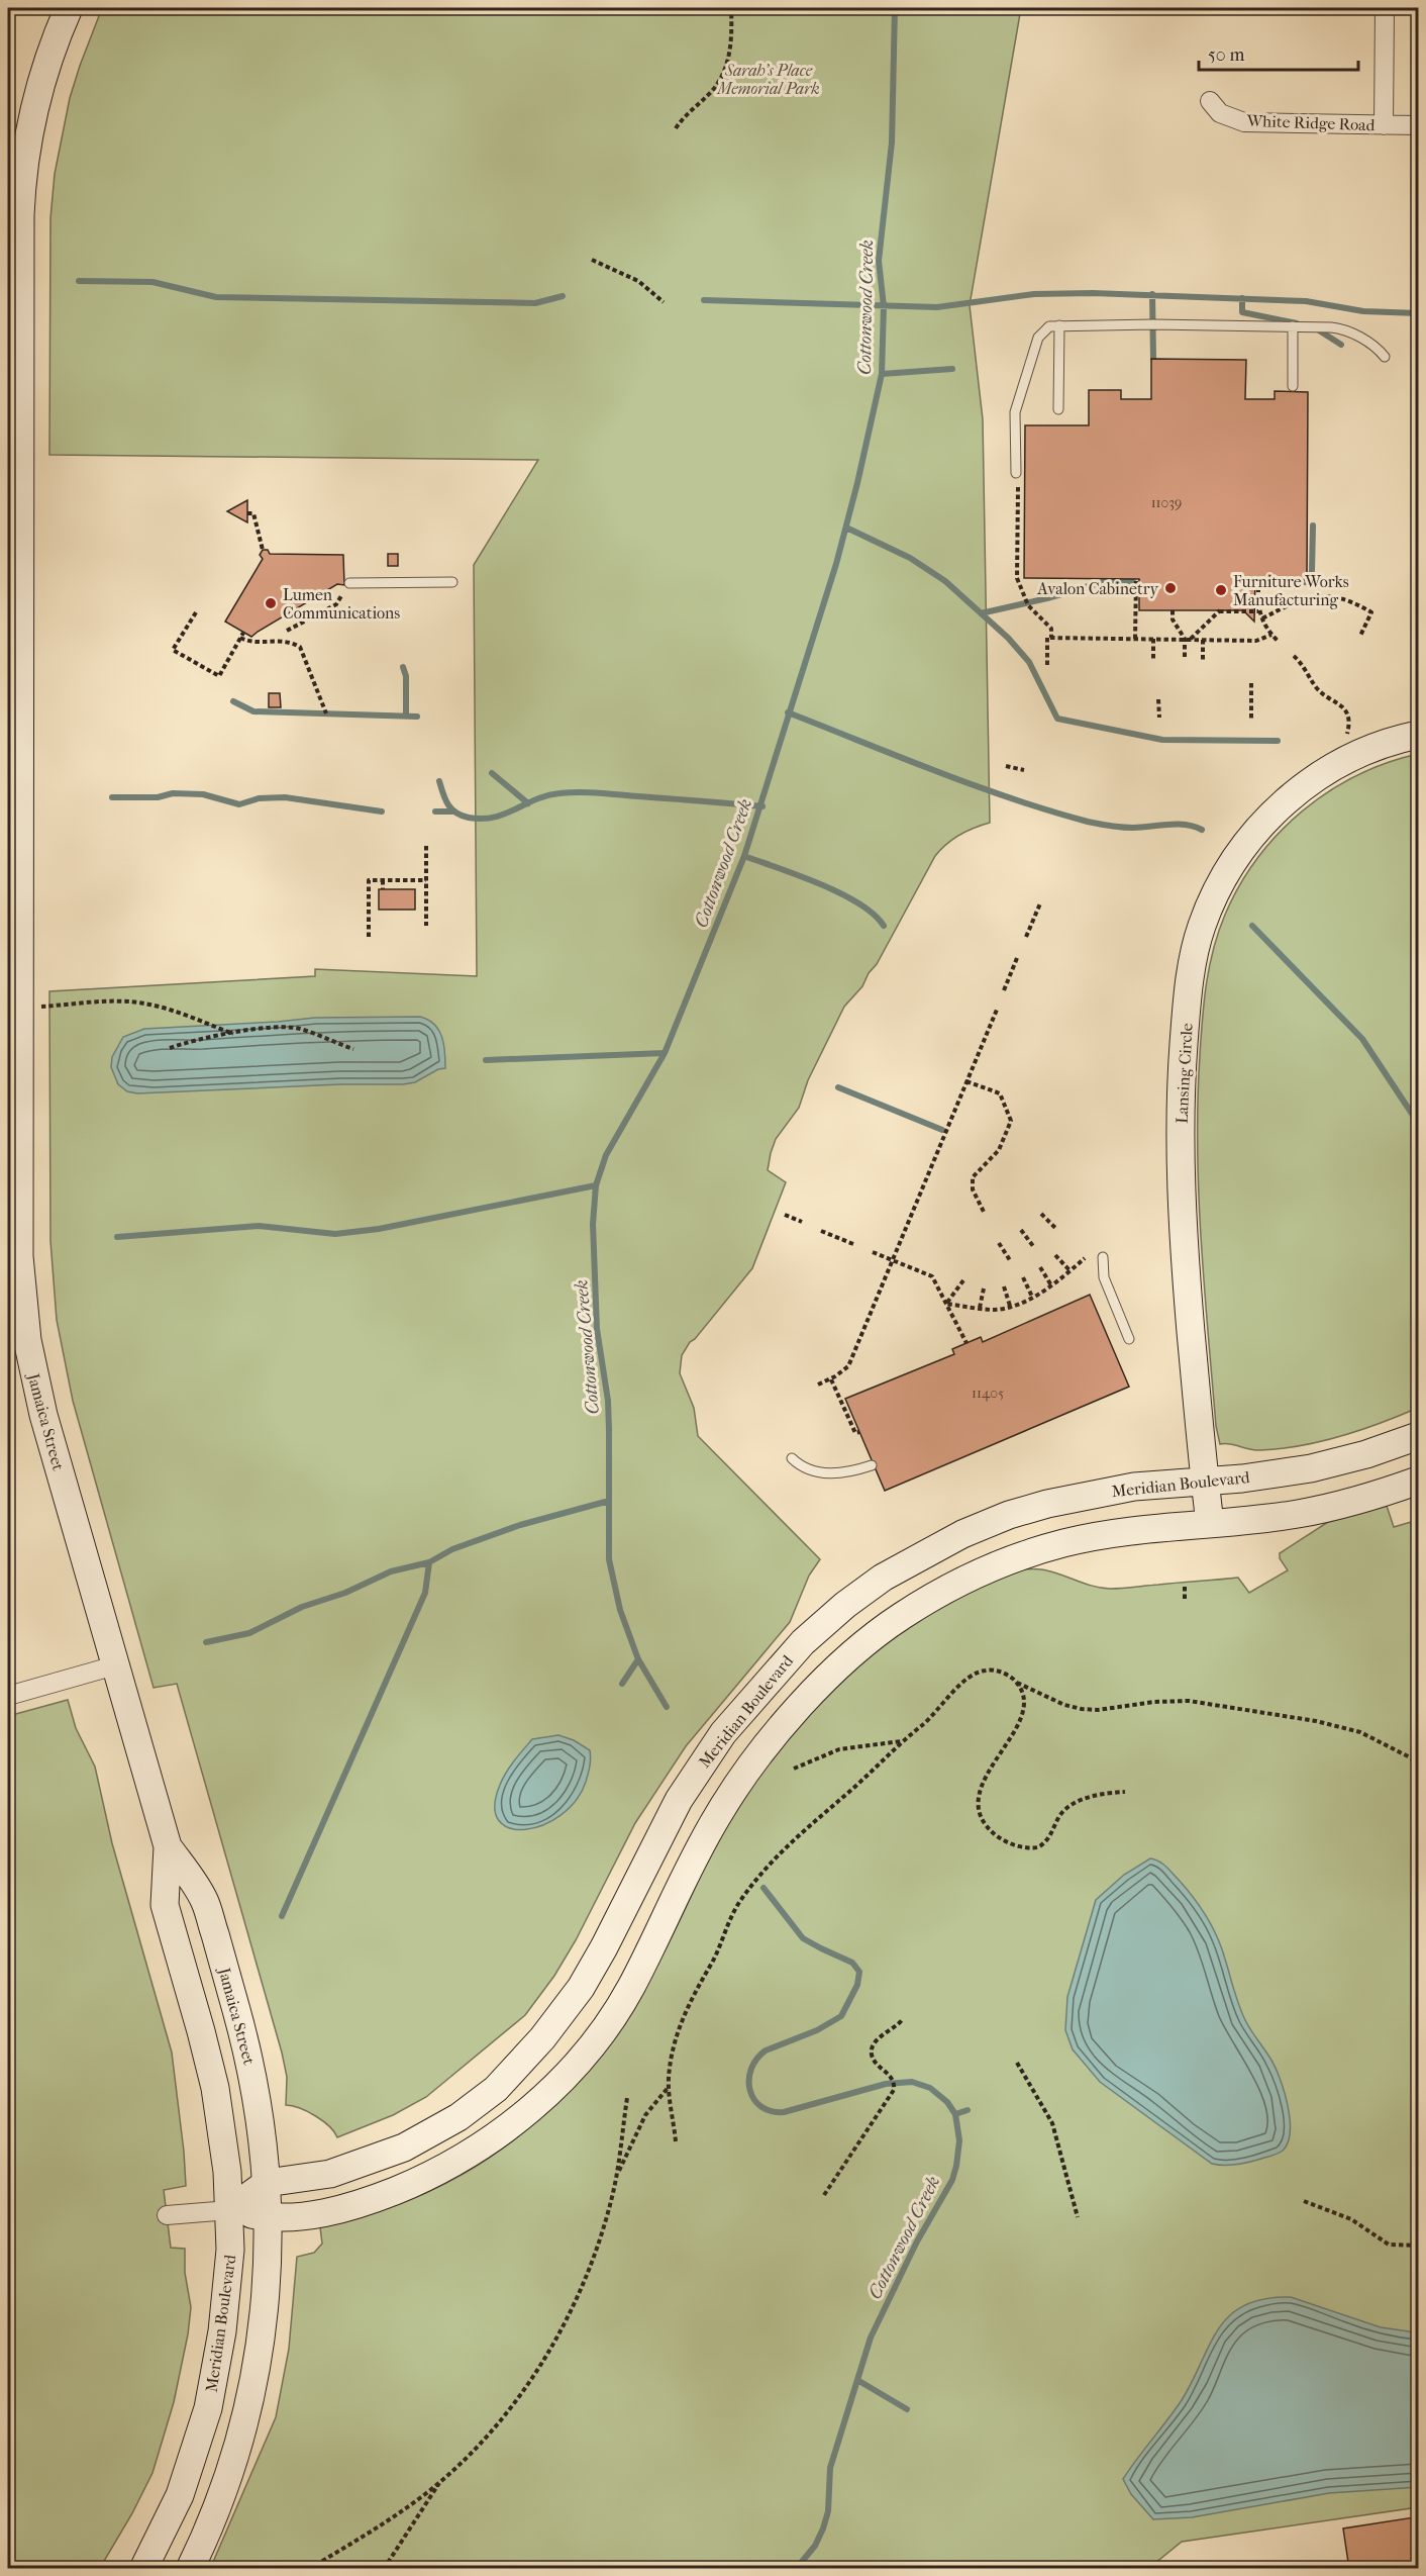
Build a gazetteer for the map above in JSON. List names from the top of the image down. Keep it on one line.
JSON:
{"streets":{"main road":["Lansing Circle","Jamaica Street","Meridian Boulevard"],"street":["White Ridge Road"]},"crossings":[["Lansing Circle","Meridian Boulevard"],["Jamaica Street","Meridian Boulevard"]],"water":["Cottonwood Creek"],"parks":["Sarah's Place Memorial Park"],"places":["Avalon Cabinetry","Furniture Works Manufacturing","Lumen Communications"],"house_numbers":["11039","11405"],"scale_bar":"50 m"}
